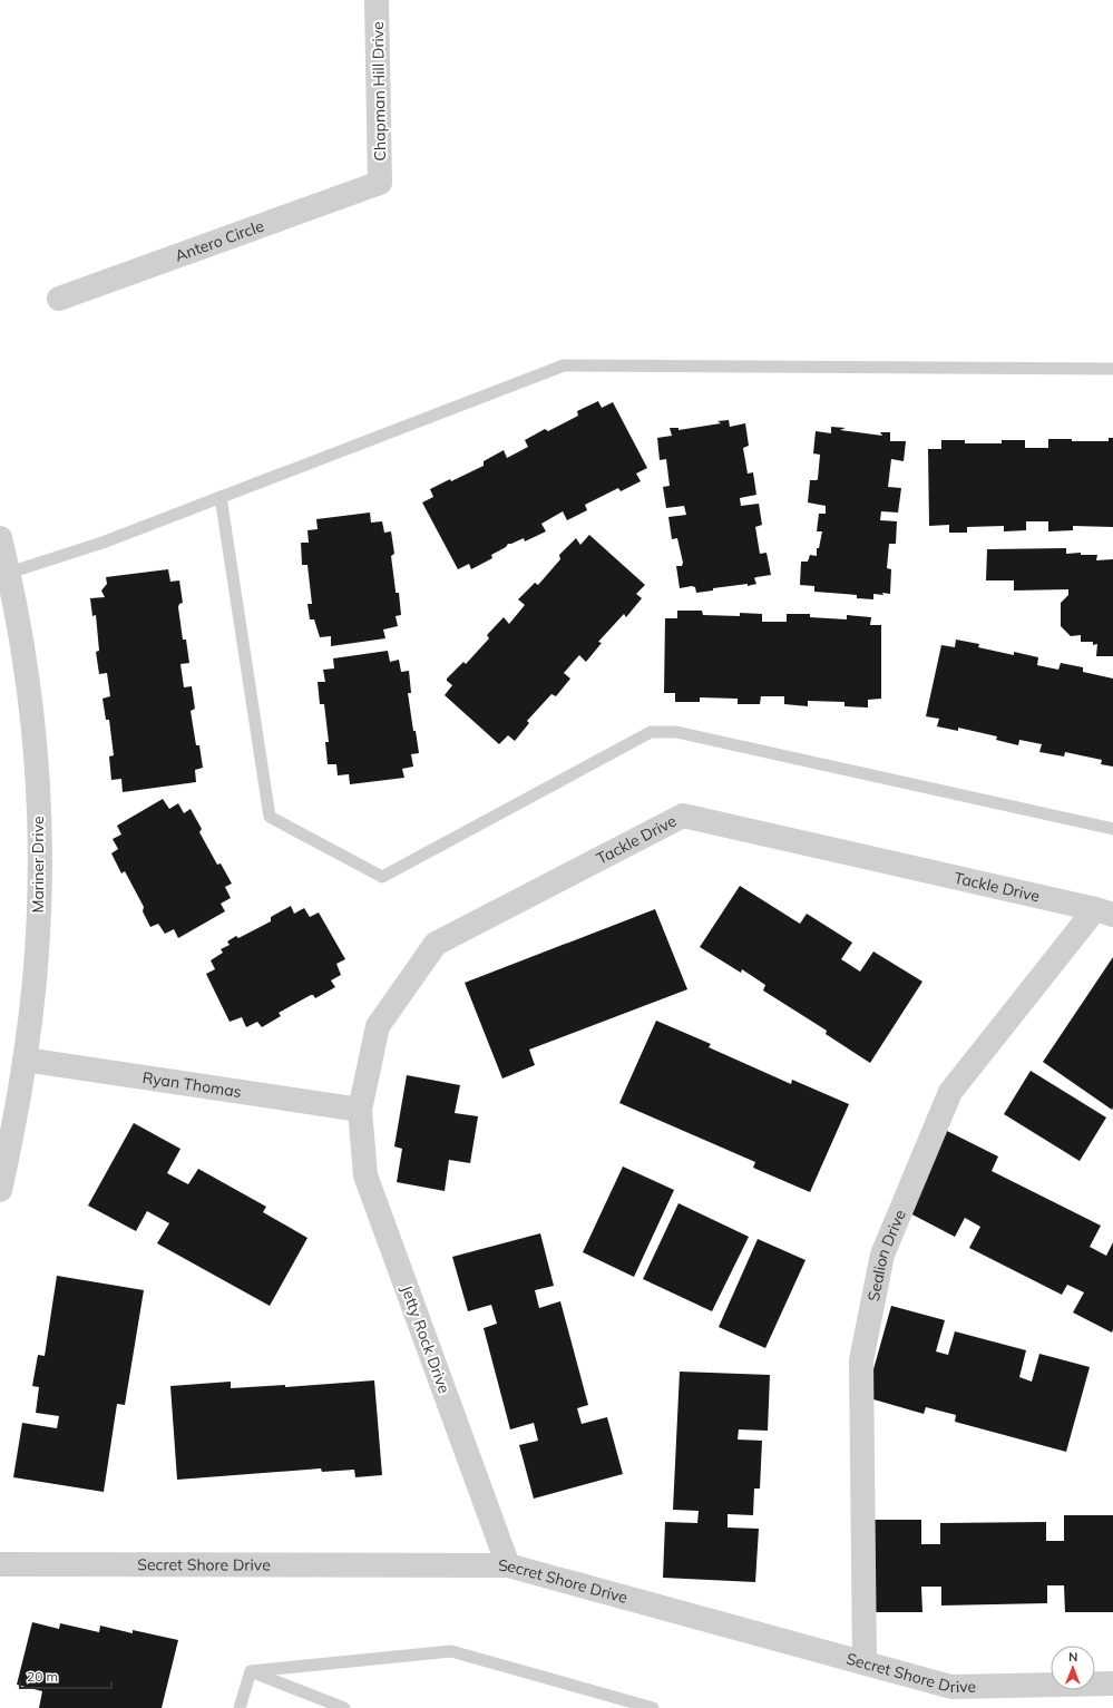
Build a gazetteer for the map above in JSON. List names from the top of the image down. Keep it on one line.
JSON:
{"streets":{"street":["Chapman Hill Drive","Antero Circle","Tackle Drive","Mariner Drive","Ryan Thomas","Sealion Drive","Jetty Rock Drive","Secret Shore Drive"]},"crossings":[["Chapman Hill Drive","Antero Circle"],["Tackle Drive","Ryan Thomas"],["Tackle Drive","Sealion Drive"],["Tackle Drive","Jetty Rock Drive"],["Mariner Drive","Ryan Thomas"],["Ryan Thomas","Jetty Rock Drive"],["Sealion Drive","Secret Shore Drive"],["Jetty Rock Drive","Secret Shore Drive"]],"scale_bar":"20 m","north":"top"}
